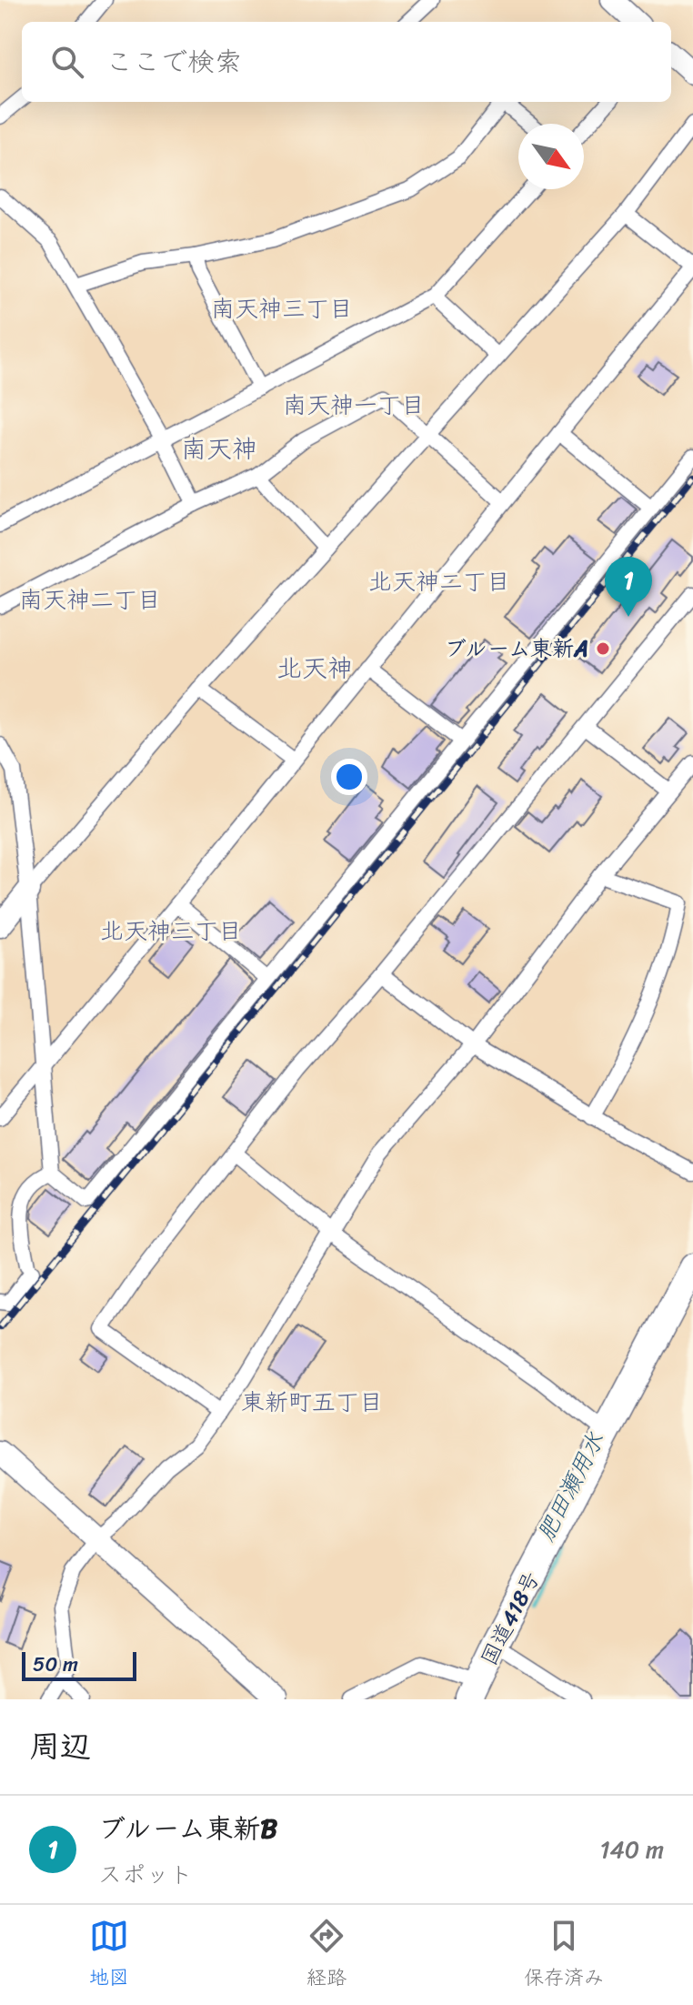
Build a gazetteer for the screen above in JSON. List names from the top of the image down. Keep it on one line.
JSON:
{"streets":{"highway":["国道418号"]},"districts":["南天神三丁目","南天神一丁目","南天神","北天神二丁目","南天神二丁目","北天神","北天神三丁目","東新町五丁目"],"water":["肥田瀬用水"],"places":["ブルーム東新A"],"scale_bar":"50 m","north":"bottom right","page":{"search":"ここで検索","pins":"1","scale":"50 m","heading":"周辺","list":[{"mark":"1","name":"ブルーム東新B","note":"スポット","value":"140 m"}],"nav":["地図","経路","保存済み"]}}
